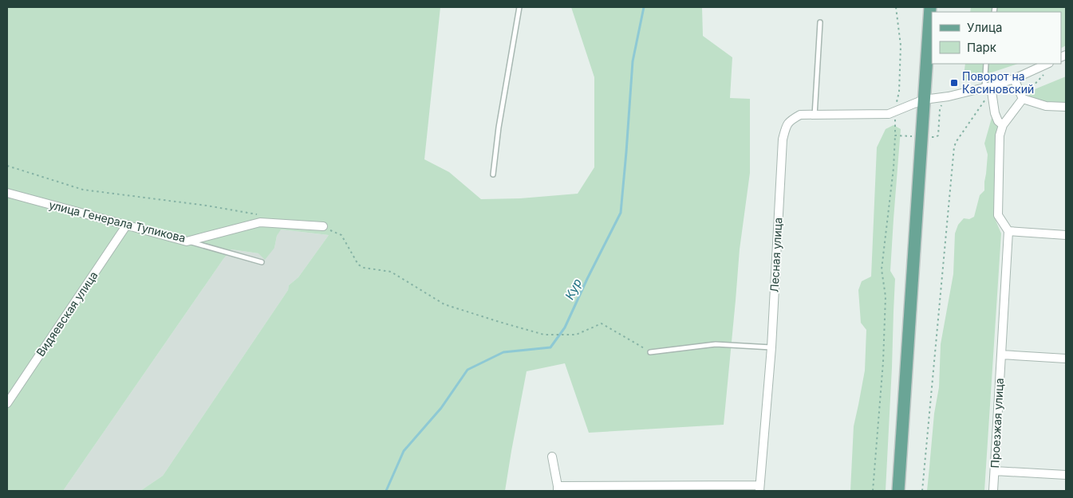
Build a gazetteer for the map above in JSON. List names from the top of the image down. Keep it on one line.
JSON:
{"streets":{"street":["улица Генерала Тупикова","Лесная улица","Видяевская улица","Проезжая улица"]},"crossings":[["улица Генерала Тупикова","Видяевская улица"]],"water":["Кур"],"places":{"transit":["Поворот на Касиновский"]},"legend":["Улица","Парк"]}
